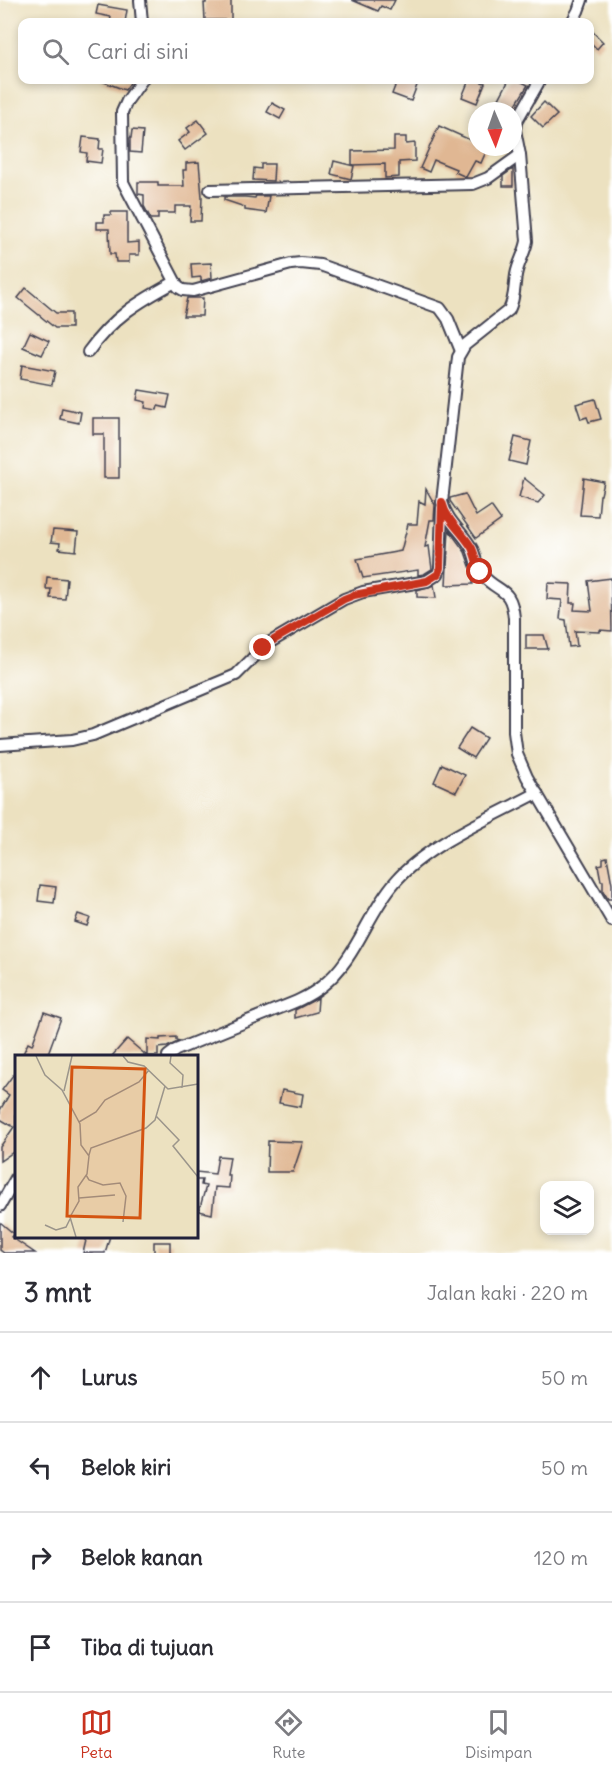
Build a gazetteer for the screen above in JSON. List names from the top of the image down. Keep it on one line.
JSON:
{"north":"bottom","page":{"search":"Cari di sini","heading":["3 mnt","Jalan kaki · 220 m"],"list":[["Lurus","50 m"],["Belok kiri","50 m"],["Belok kanan","120 m"],"Tiba di tujuan"],"nav":["Peta","Rute","Disimpan"]}}
